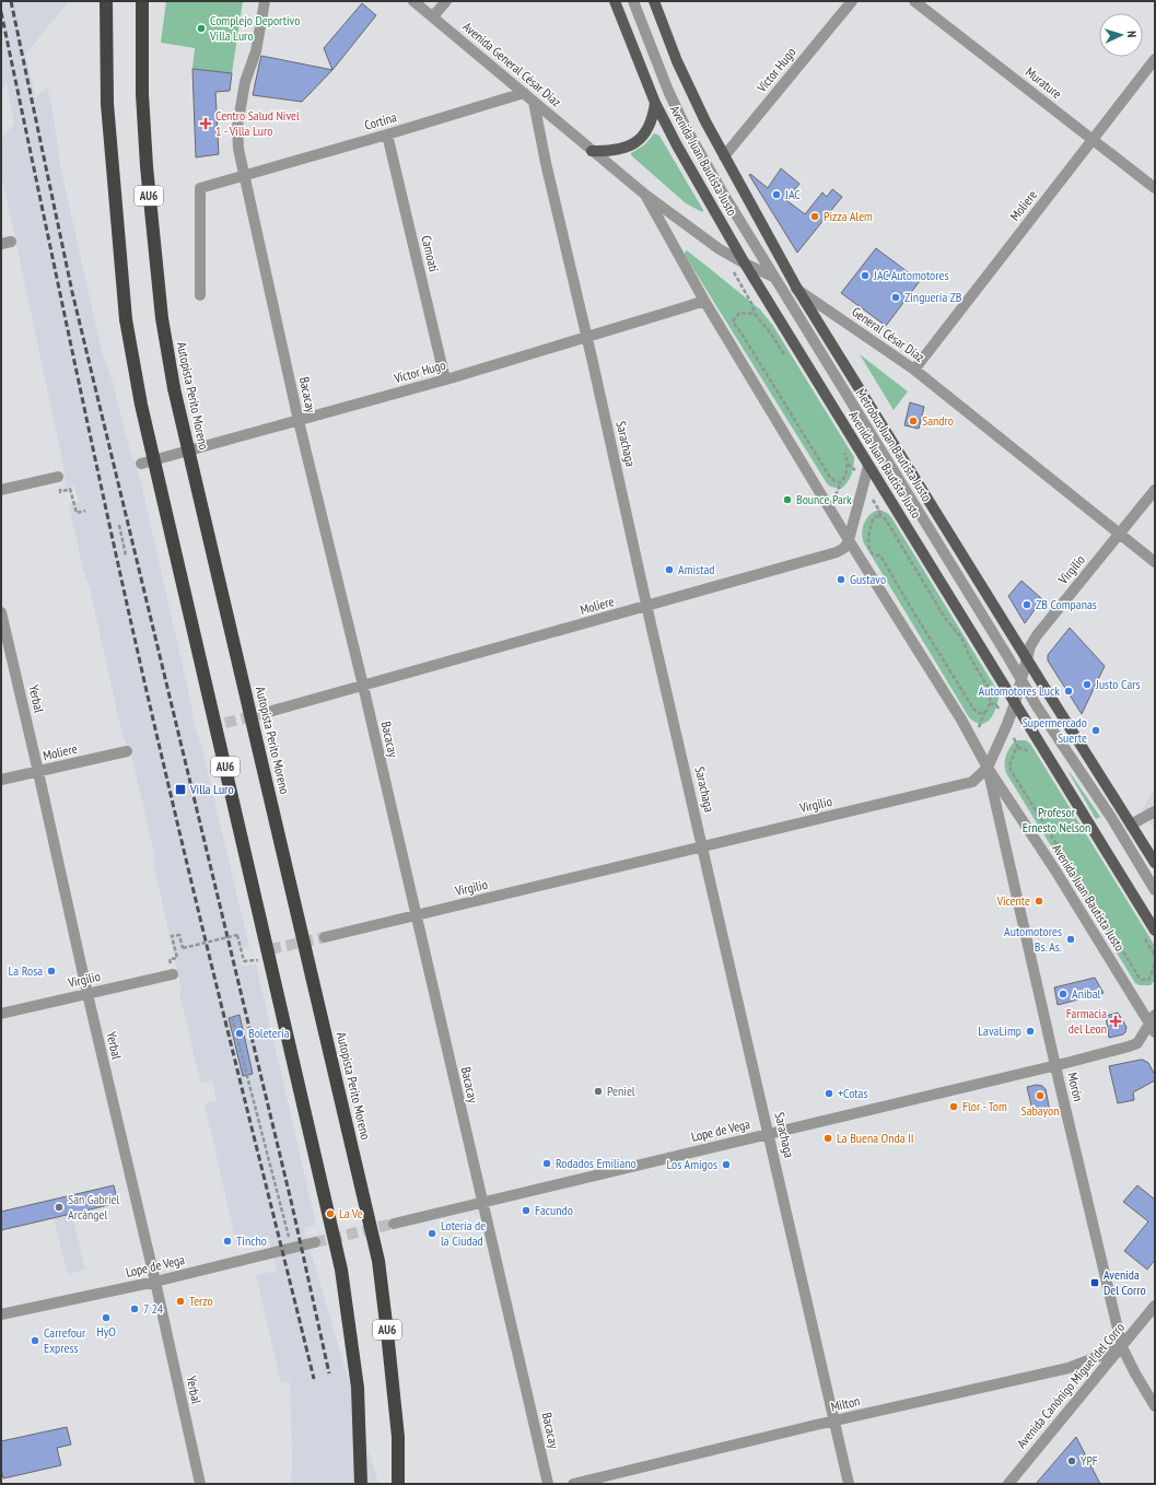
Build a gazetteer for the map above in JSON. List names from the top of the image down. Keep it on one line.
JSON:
{"streets":{"highway":["AU6","Autopista Perito Moreno"],"main road":["Avenida Juan Bautista Justo"],"street":["Avenida General César Díaz","Víctor Hugo","Murature","Cortina","Moliere","Camoatí","General César Díaz","Bacacay","Sarachaga","Metrobus Juan Bautista Justo","Virgilio","Yerbal","Morón","Lope de Vega","Avenida Canónigo Miguel del Corro","Milton"]},"crossings":[["Avenida General César Díaz","Cortina"],["Avenida General César Díaz","General César Díaz"],["Avenida General César Díaz","Sarachaga"],["Víctor Hugo","Avenida Juan Bautista Justo"],["Víctor Hugo","Camoatí"],["Víctor Hugo","Bacacay"],["Víctor Hugo","Sarachaga"],["Murature","Moliere"],["Cortina","Camoatí"],["Cortina","Bacacay"],["Avenida Juan Bautista Justo","Moliere"],["Avenida Juan Bautista Justo","General César Díaz"],["Avenida Juan Bautista Justo","Virgilio"],["Avenida Juan Bautista Justo","Morón"],["Avenida Juan Bautista Justo","Lope de Vega"],["Moliere","General César Díaz"],["Moliere","Bacacay"],["Moliere","Sarachaga"],["Moliere","Yerbal"],["General César Díaz","Metrobus Juan Bautista Justo"],["General César Díaz","Virgilio"],["Bacacay","Virgilio"],["Bacacay","Lope de Vega"],["Sarachaga","Virgilio"],["Sarachaga","Lope de Vega"],["Sarachaga","Milton"],["Metrobus Juan Bautista Justo","Virgilio"],["Virgilio","Yerbal"],["Virgilio","Morón"],["Yerbal","Lope de Vega"],["Morón","Lope de Vega"],["Morón","Avenida Canónigo Miguel del Corro"],["Morón","Milton"],["Avenida Canónigo Miguel del Corro","Milton"]],"parks":["Profesor Ernesto Nelson"],"places":{"other":["Complejo Deportivo Villa Luro","JAC","Pizza Alem","JAC Automotores","Zinguería ZB","Sandro","Bounce Park","Amistad","Gustavo","ZB Companas","Justo Cars","Automotores Luck","Supermercado Suerte","Vicente","Automotores Bs. As.","La Rosa","Anibal","LavaLimp","Boletería","Peniel","+Cotas","Sabayon","Flor - Tom","La Buena Onda II","Rodados Emiliano","Los Amigos","San Gabriel Arcángel","Facundo","La Ve","Lotería de la Ciudad","Tincho","Terzo","7 24","HyO","Carrefour Express","YPF"],"health":["Centro Salud Nivel 1 - Villa Luro","Farmacia del Leon"],"transit":["Villa Luro","Avenida Del Corro"]},"north":"right"}
